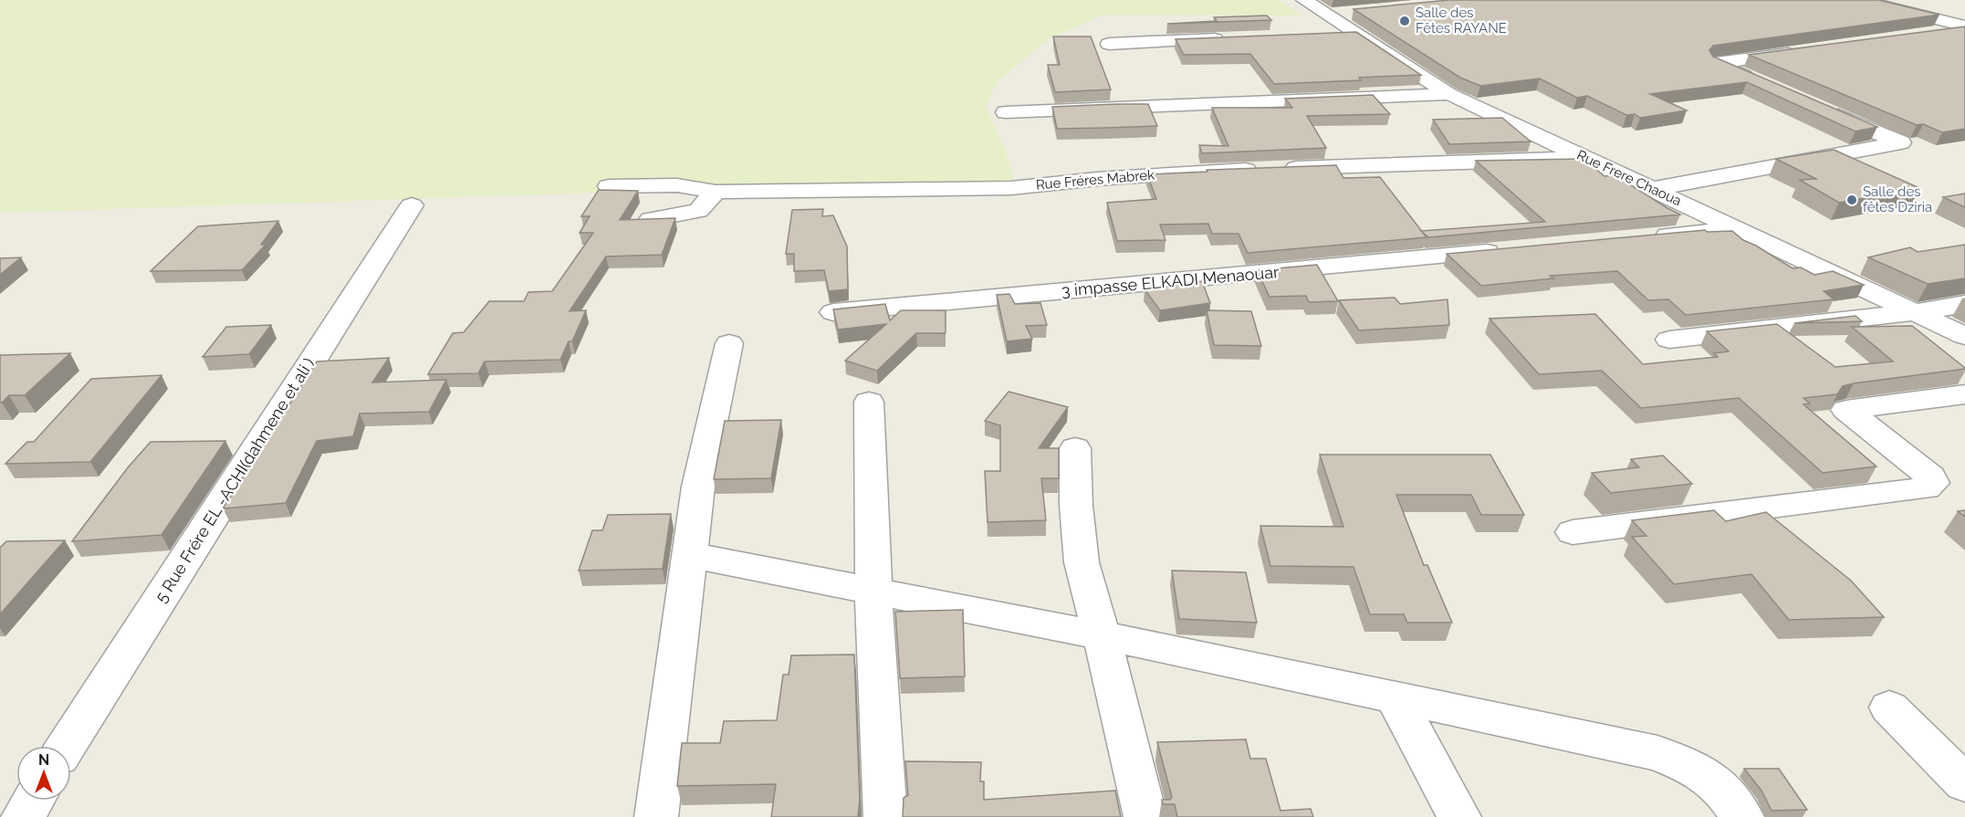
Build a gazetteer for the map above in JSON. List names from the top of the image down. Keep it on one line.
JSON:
{"streets":{"street":["Rue Frere Chaoua","Rue Fréres Mabrek","3 impasse ELKADI Menaouar","5 Rue Frére EL -ACHI(dahmene et ali )"]},"crossings":[["Rue Frere Chaoua","Rue Fréres Mabrek"]],"places":["Salle des Fêtes RAYANE","Salle des fêtes Dziria"],"north":"top"}
